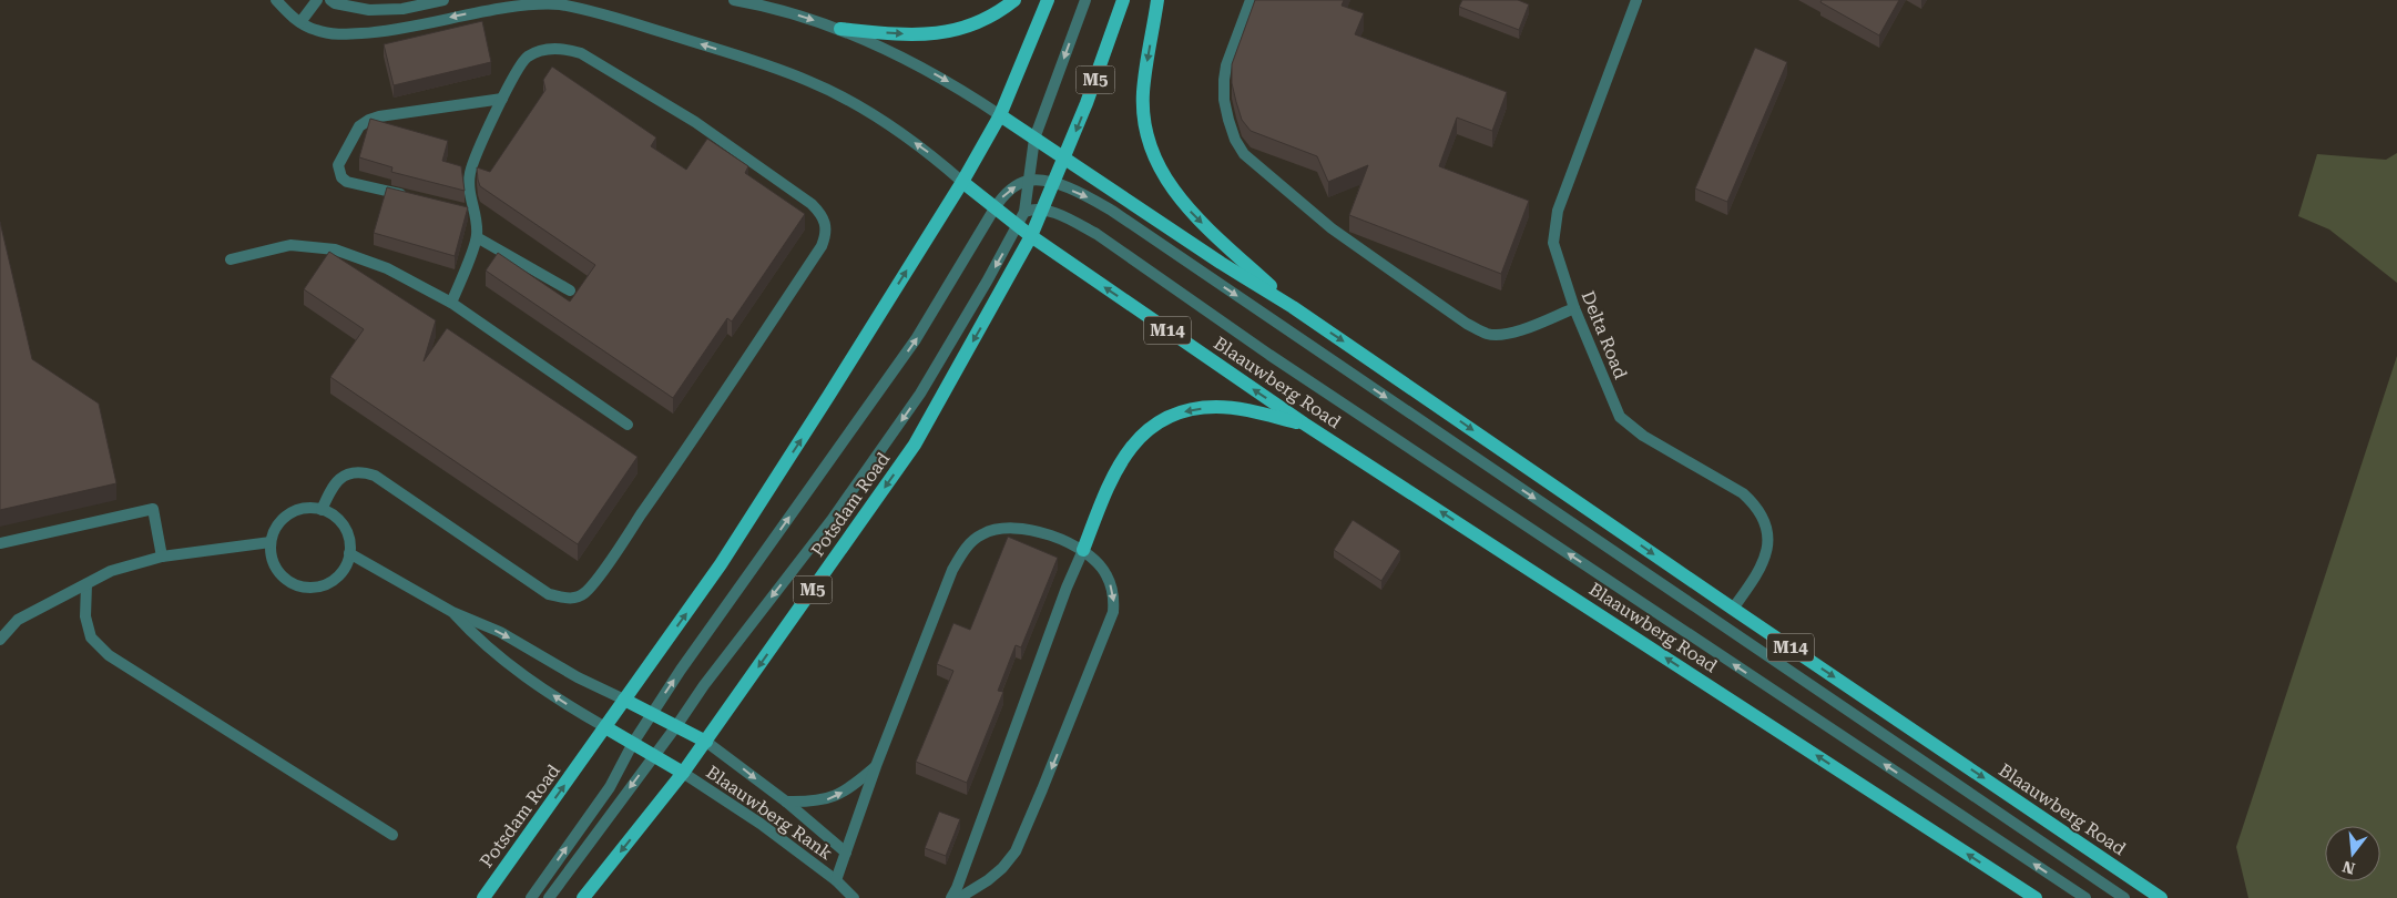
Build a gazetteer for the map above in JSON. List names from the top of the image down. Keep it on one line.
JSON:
{"streets":{"main road":["M5","M14","Blaauwberg Road","Potsdam Road"],"street":["Delta Road","Blaauwberg Rank"]},"crossings":[["M5","Blaauwberg Road"],["M5","Potsdam Road"],["Delta Road","Blaauwberg Road"],["Blaauwberg Road","Potsdam Road"],["Potsdam Road","Blaauwberg Rank"]],"north":"bottom"}
